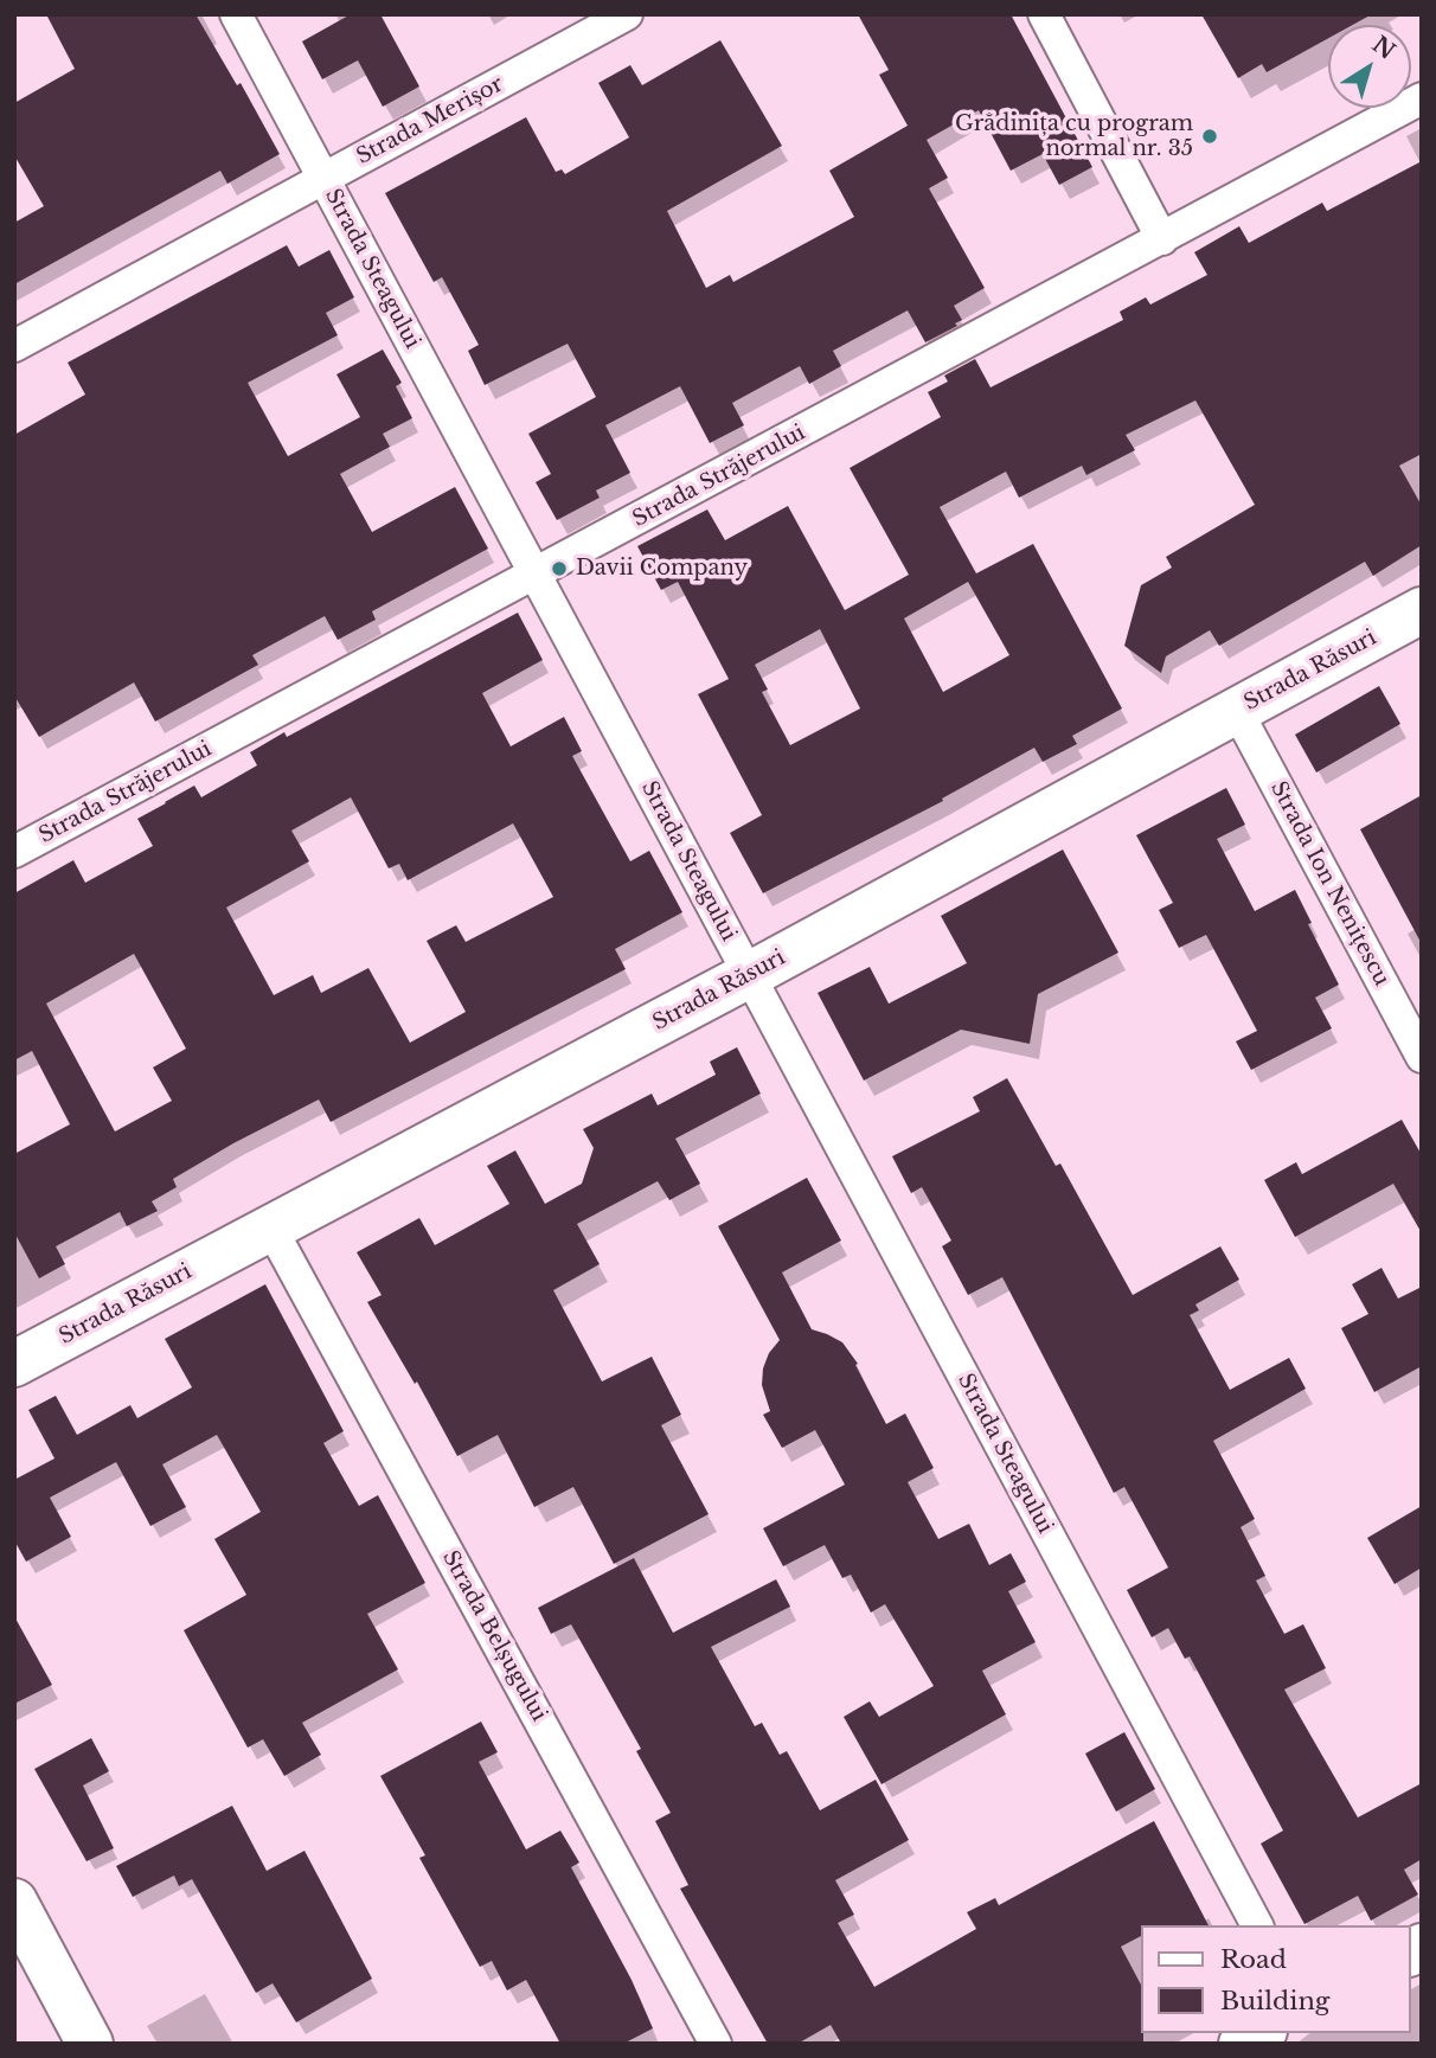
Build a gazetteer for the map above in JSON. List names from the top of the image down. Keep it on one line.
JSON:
{"streets":{"street":["Strada Merișor","Strada Steagului","Strada Străjerului","Strada Răsuri","Strada Ion Nenițescu","Strada Belșugului"]},"crossings":[["Strada Merișor","Strada Steagului"],["Strada Steagului","Strada Străjerului"],["Strada Steagului","Strada Răsuri"],["Strada Răsuri","Strada Ion Nenițescu"],["Strada Răsuri","Strada Belșugului"]],"places":["Grădinița cu program normal nr. 35","Davii Company"],"legend":["Road","Building"],"north":"top right"}
